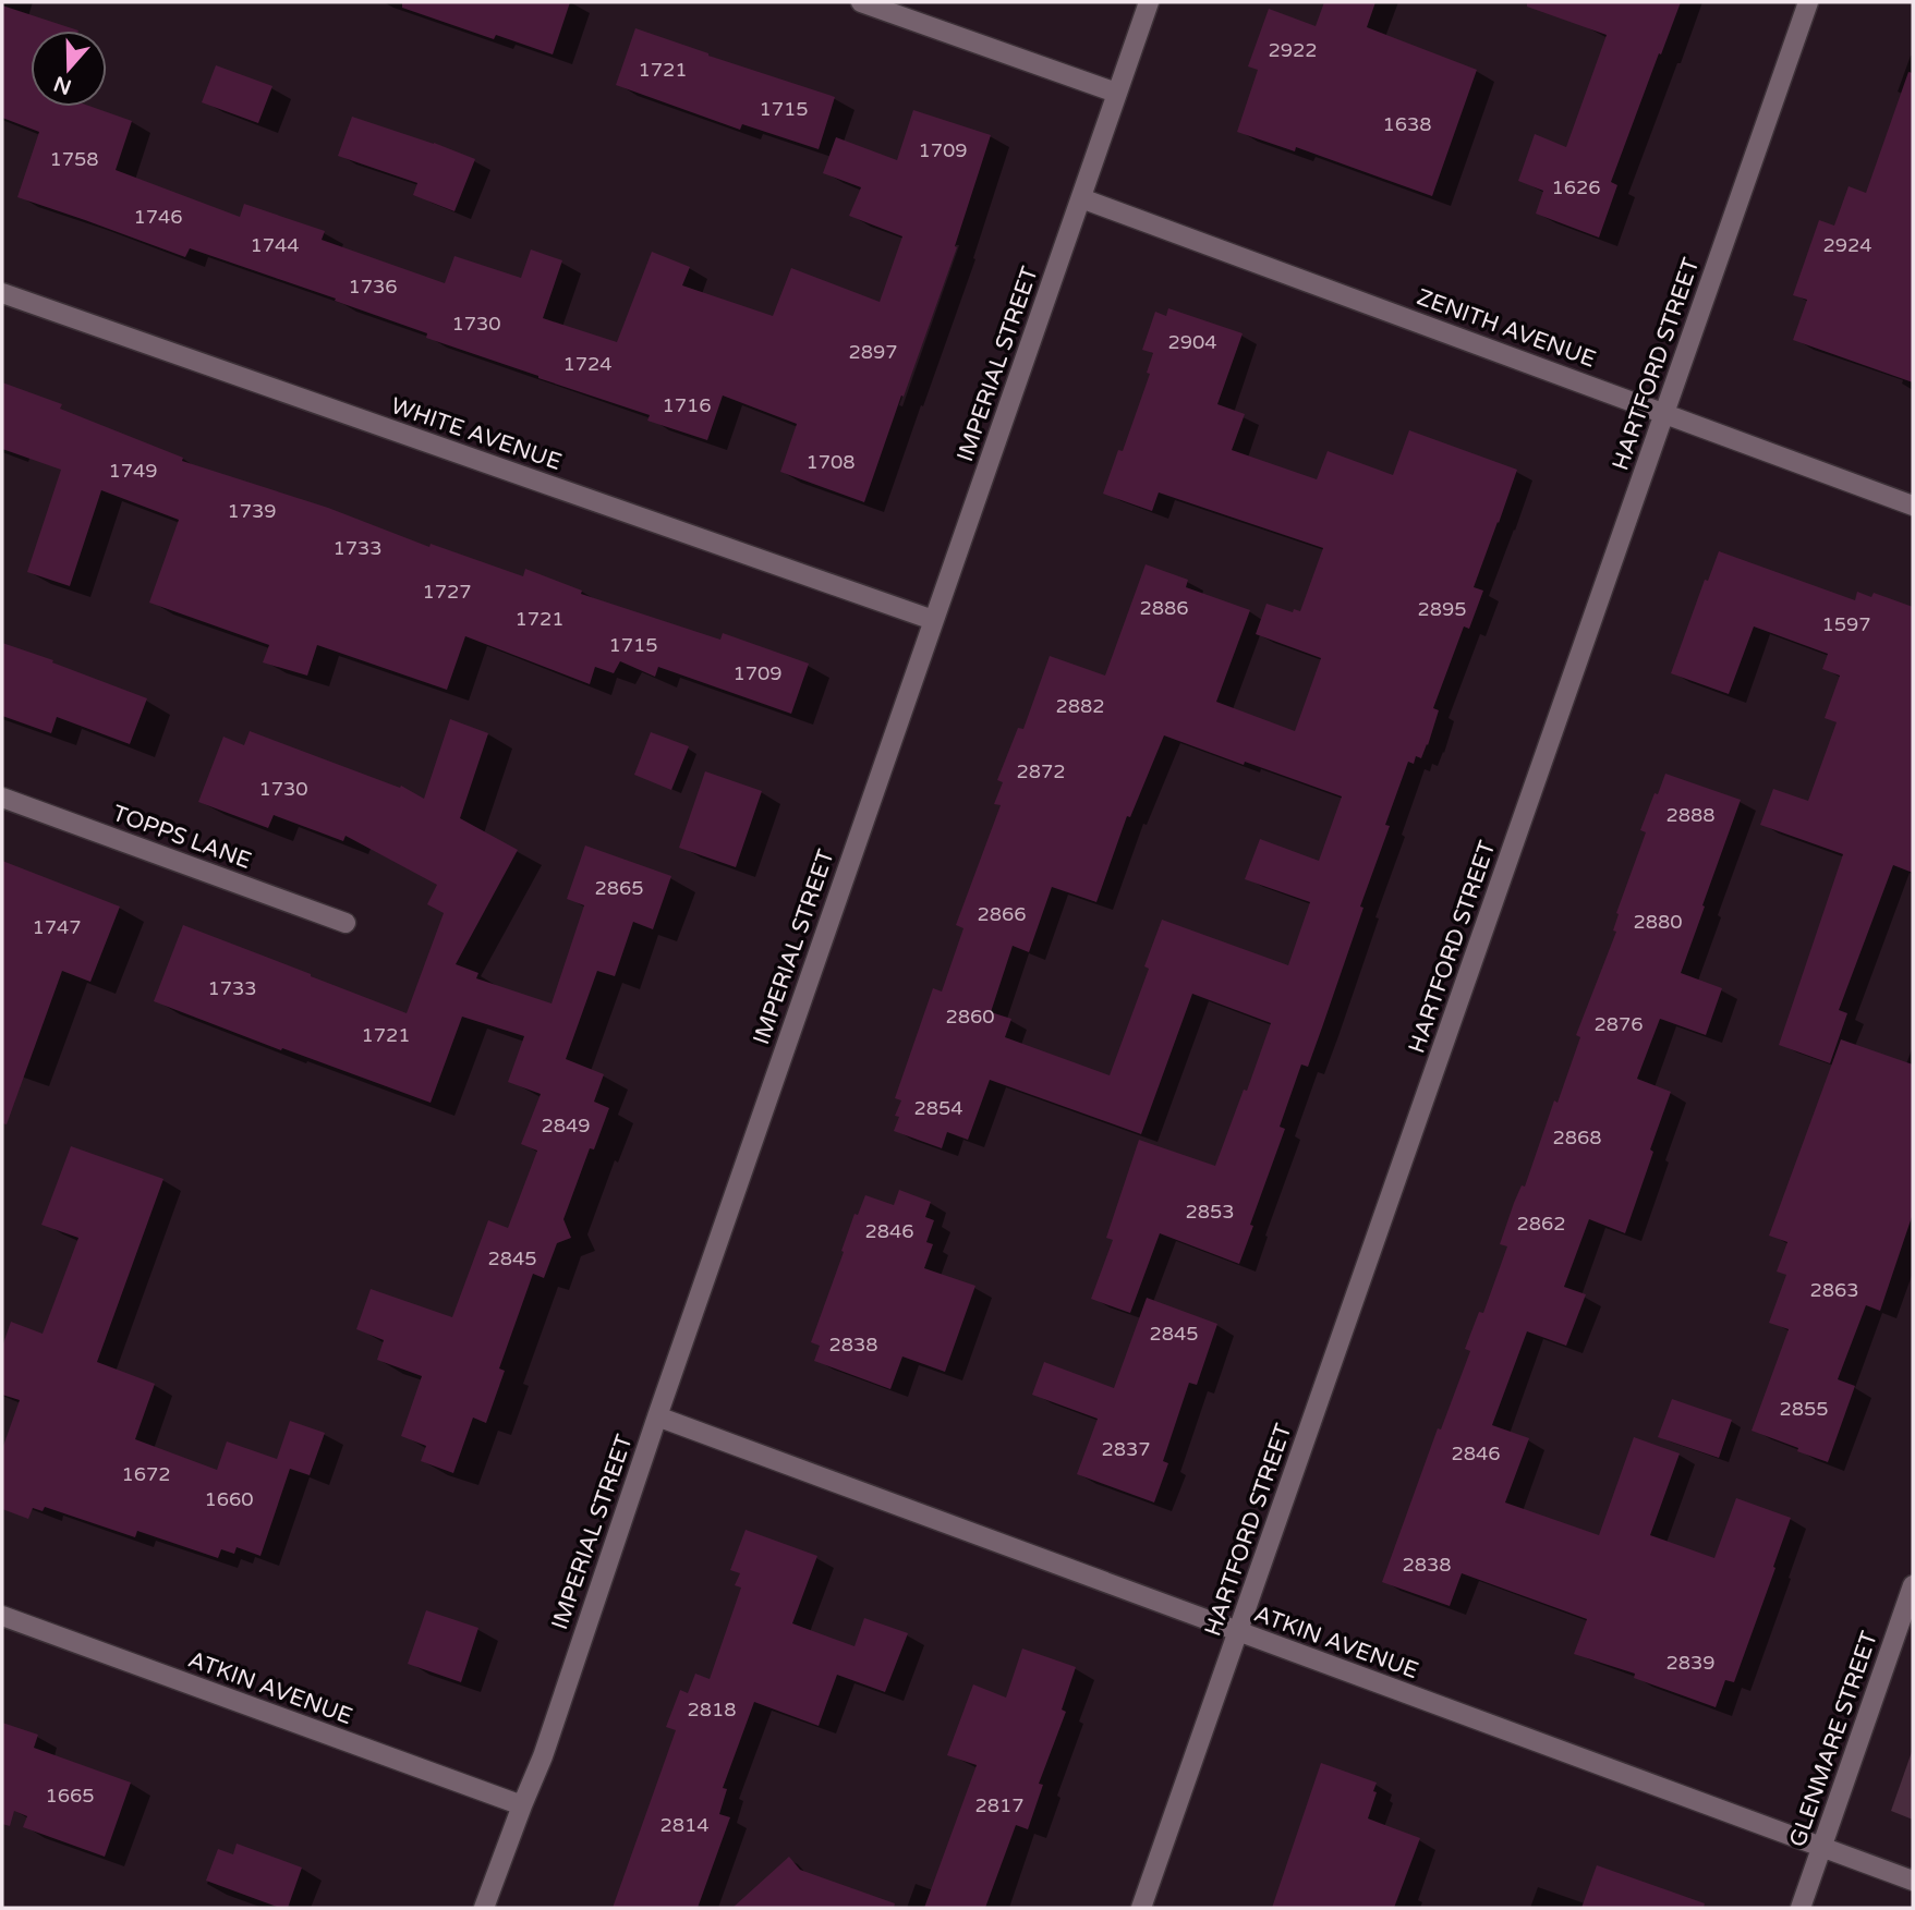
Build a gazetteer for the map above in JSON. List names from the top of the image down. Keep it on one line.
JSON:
{"streets":{"street":["ZENITH AVENUE","IMPERIAL STREET","HARTFORD STREET","WHITE AVENUE","TOPPS LANE","ATKIN AVENUE","GLENMARE STREET"]},"crossings":[["ZENITH AVENUE","IMPERIAL STREET"],["ZENITH AVENUE","HARTFORD STREET"],["IMPERIAL STREET","WHITE AVENUE"],["IMPERIAL STREET","ATKIN AVENUE"],["HARTFORD STREET","ATKIN AVENUE"],["ATKIN AVENUE","GLENMARE STREET"]],"house_numbers":["2922","1721","1715","1638","1709","1758","1626","1746","1744","2924","1736","1730","2904","2897","1724","1716","1708","1749","1739","1733","1727","2886","2895","1721","1597","1715","1709","2882","2872","1730","2888","2865","2866","2880","1747","1733","2860","2876","1721","2854","2849","2868","2853","2862","2846","2845","2863","2845","2838","2855","2837","2846","1672","1660","2838","2839","2818","1665","2817","2814"],"north":"bottom"}
